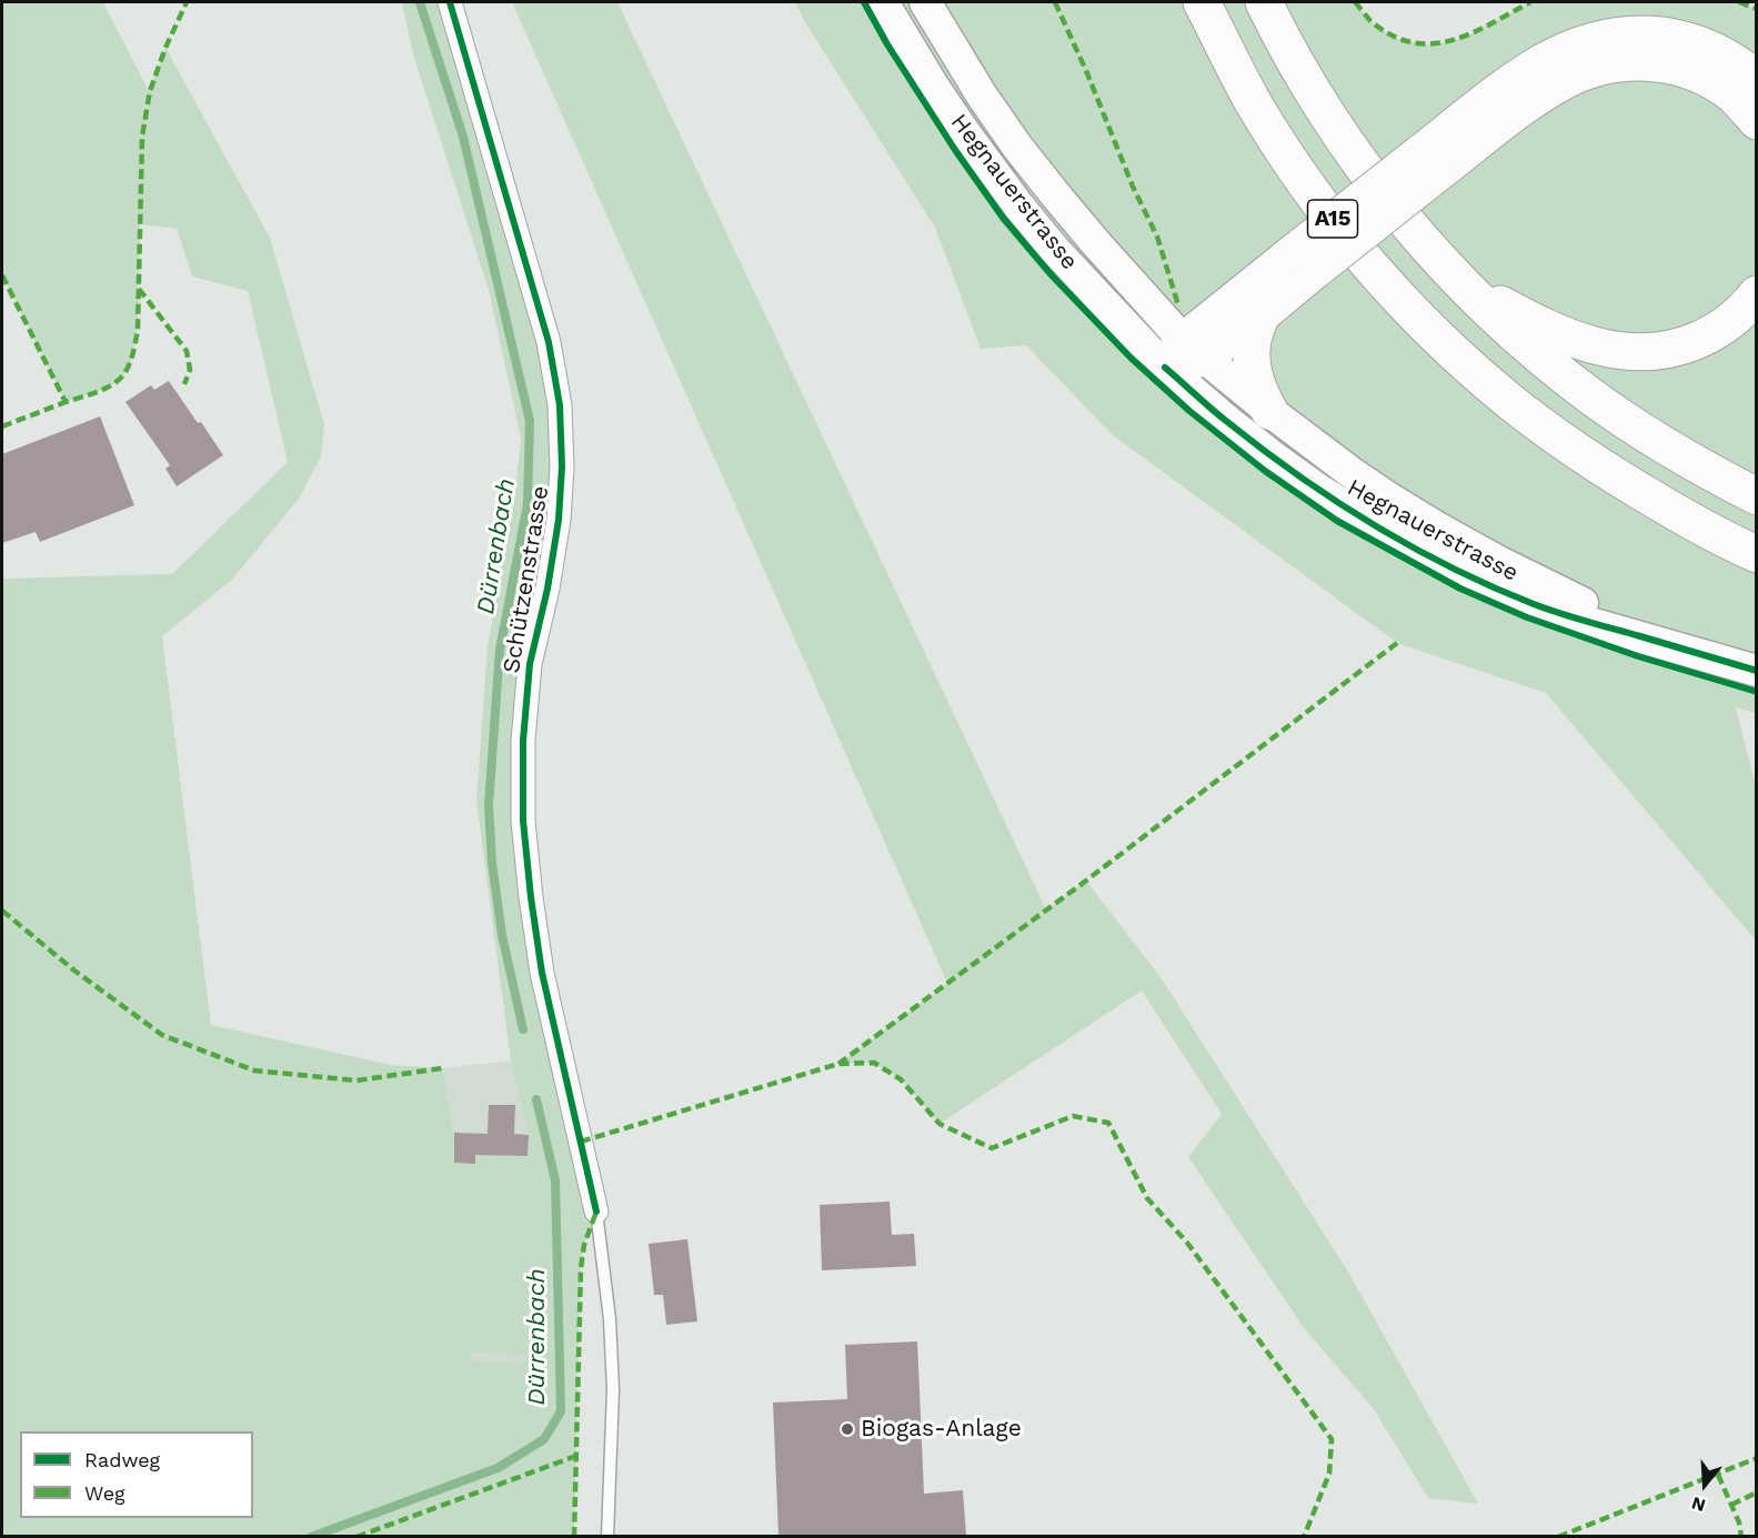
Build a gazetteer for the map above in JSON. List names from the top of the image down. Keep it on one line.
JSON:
{"streets":{"highway":["A15"],"street":["Hegnauerstrasse","Schützenstrasse"]},"water":["Dürrenbach"],"places":["Biogas-Anlage"],"legend":["Radweg","Weg"],"north":"bottom"}
